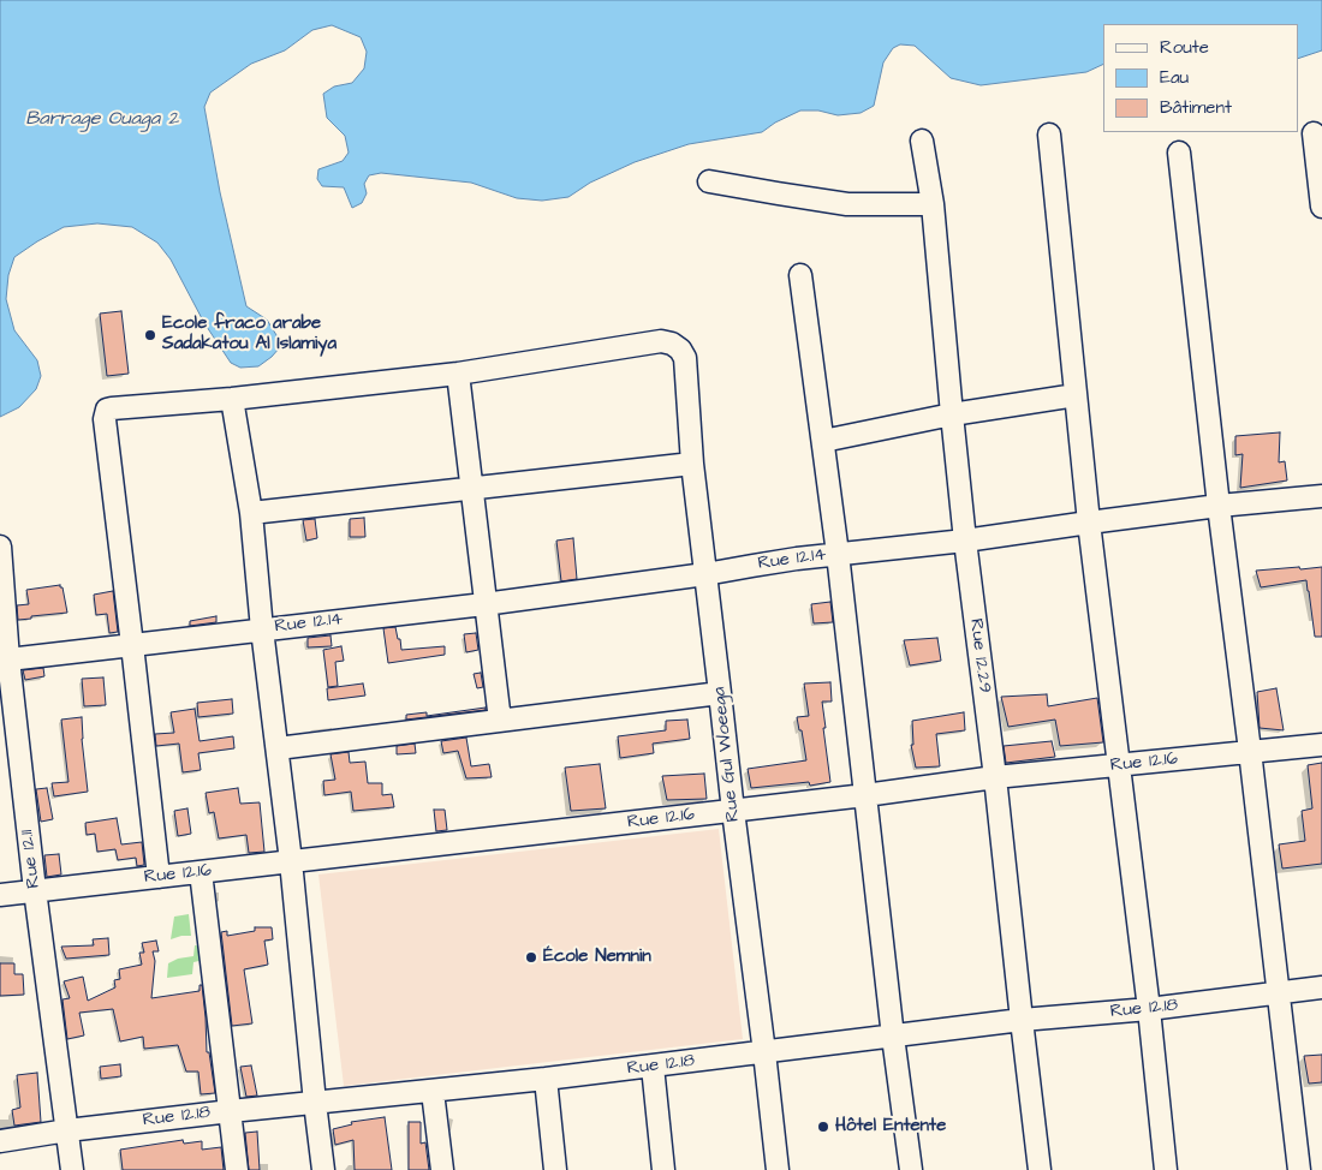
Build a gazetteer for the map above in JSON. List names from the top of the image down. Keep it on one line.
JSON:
{"streets":{"street":["Rue 12.14","Rue 12.29","Rue Gul Woeega","Rue 12.16","Rue 12.11","Rue 12.18"]},"crossings":[["Rue 12.14","Rue 12.29"],["Rue 12.14","Rue Gul Woeega"],["Rue 12.14","Rue 12.11"],["Rue 12.29","Rue 12.16"],["Rue 12.29","Rue 12.18"],["Rue Gul Woeega","Rue 12.16"],["Rue Gul Woeega","Rue 12.18"],["Rue 12.16","Rue 12.11"],["Rue 12.11","Rue 12.18"]],"water":["Barrage Ouaga 2"],"places":["Ecole fraco arabe Sadakatou Al Islamiya","École Nemnin","Hôtel Entente"],"legend":["Route","Eau","Bâtiment"]}
